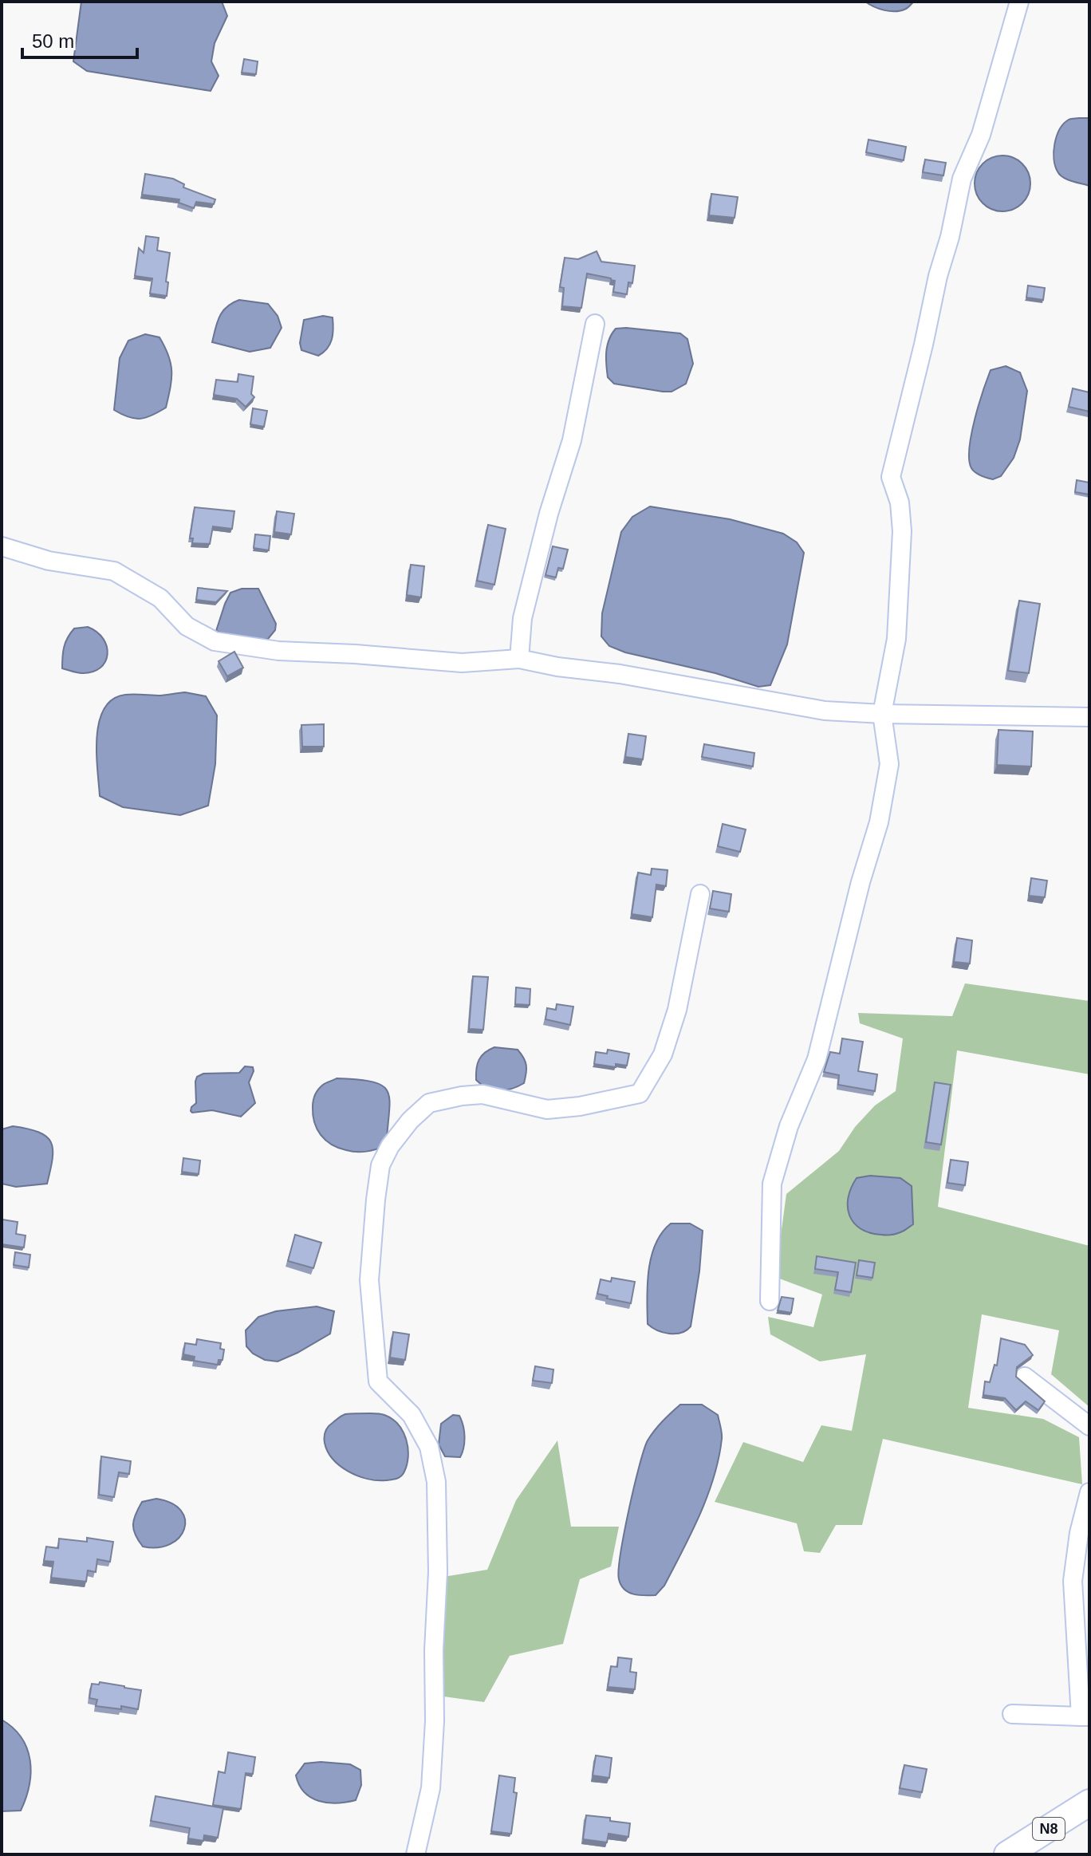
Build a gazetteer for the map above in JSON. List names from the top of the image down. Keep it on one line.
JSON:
{"streets":{"highway":["N8"]},"scale_bar":"50 m"}
